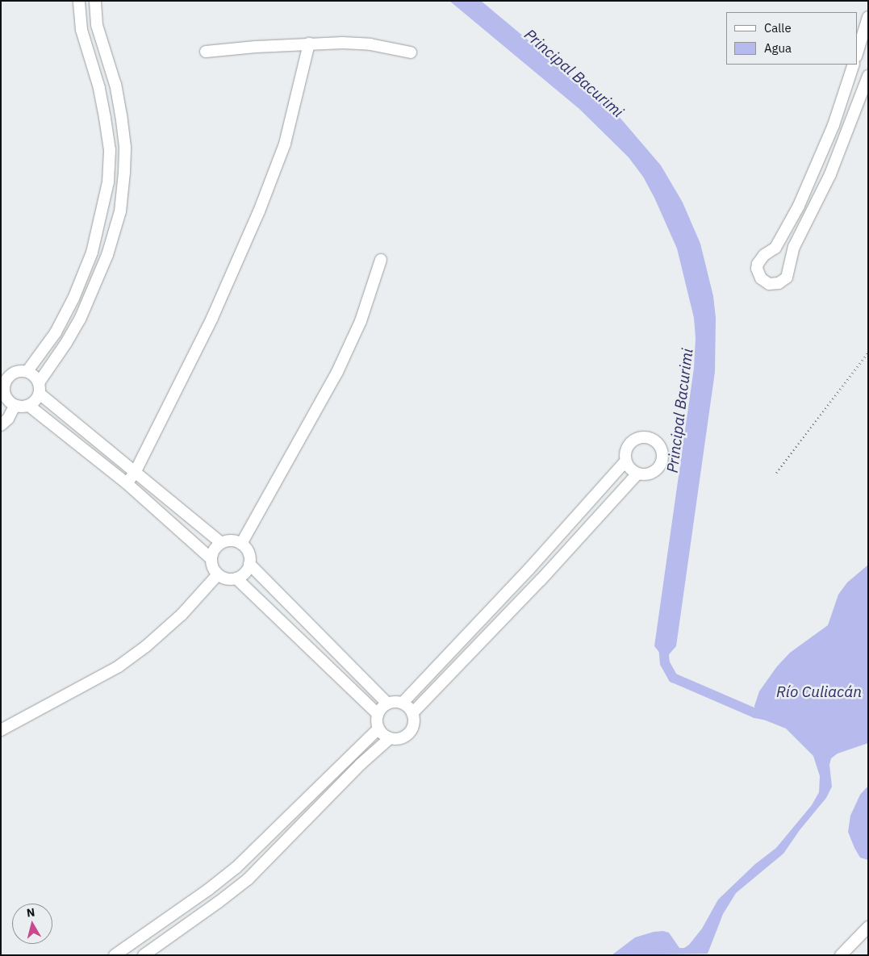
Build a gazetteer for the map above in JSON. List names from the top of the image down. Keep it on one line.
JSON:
{"water":["Principal Bacurimi","Río Culiacán"],"legend":["Calle","Agua"],"north":"top"}
